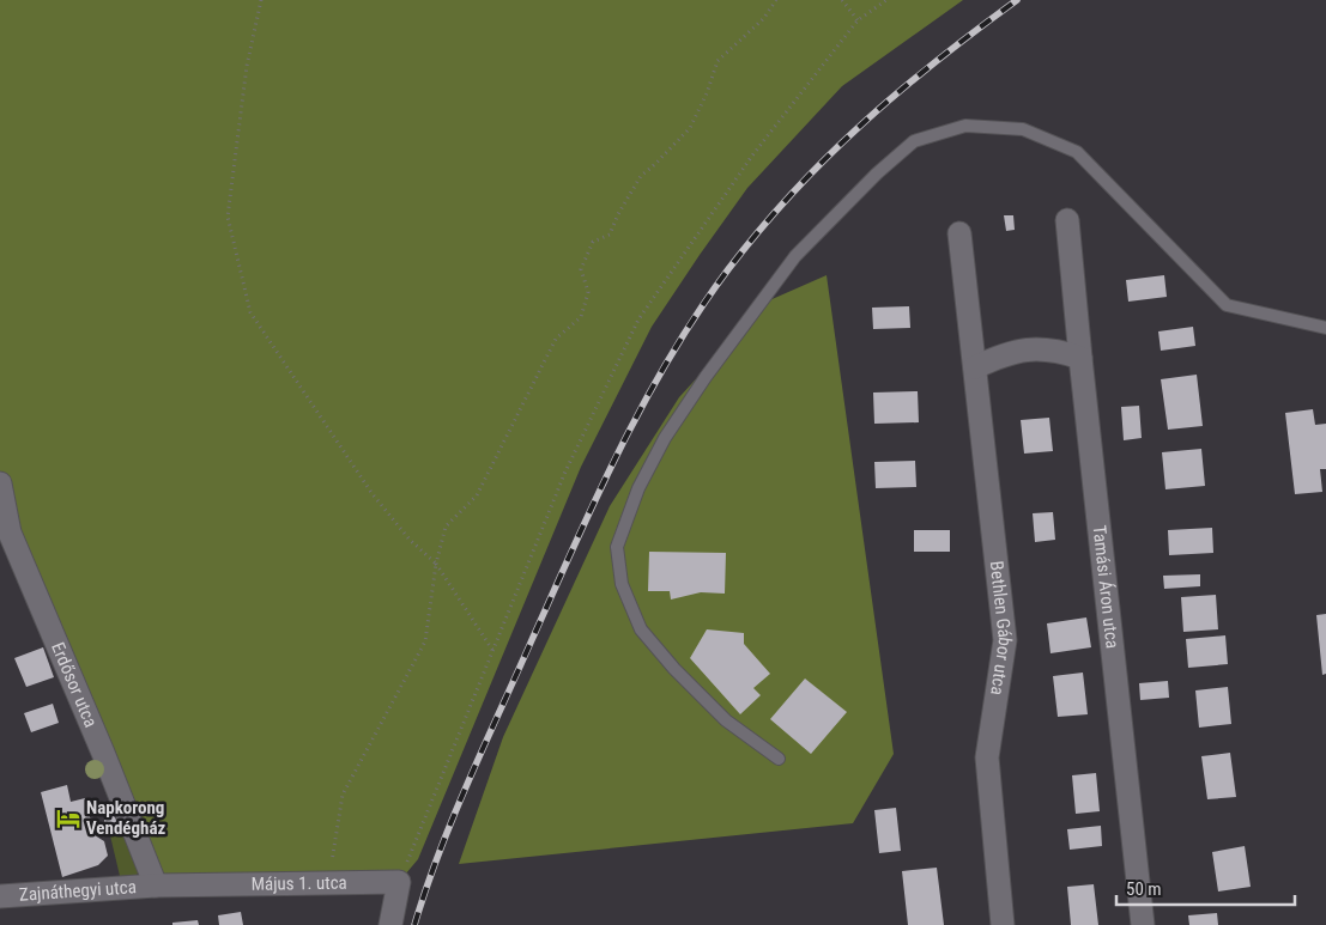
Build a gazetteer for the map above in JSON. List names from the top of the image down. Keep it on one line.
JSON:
{"streets":{"street":["Tamási Áron utca","Bethlen Gábor utca","Erdősor utca","Május 1. utca","Zajnáthegyi utca"]},"crossings":[["Erdősor utca","Május 1. utca"],["Erdősor utca","Zajnáthegyi utca"],["Május 1. utca","Zajnáthegyi utca"]],"places":{"hotel":["Napkorong Vendégház"]},"scale_bar":"50 m"}
